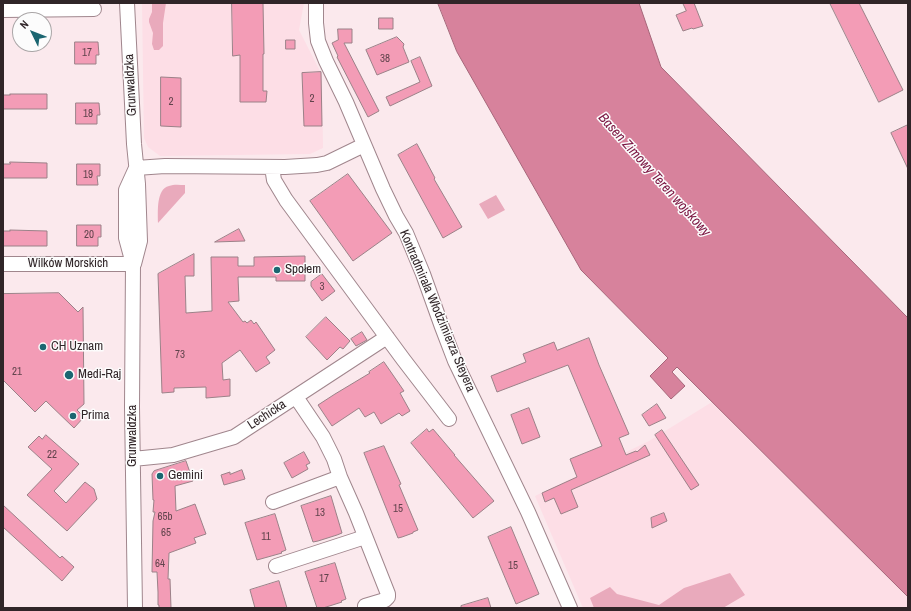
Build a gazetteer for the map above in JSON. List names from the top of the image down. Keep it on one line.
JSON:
{"streets":{"street":["Grunwaldzka","Wilków Morskich","Kontradmirała Włodzimierza Steyera","Lechicka"]},"crossings":[["Grunwaldzka","Wilków Morskich"],["Grunwaldzka","Lechicka"]],"water":["Basen Zimowy Teren wojskowy"],"places":["Społem","CH Uznam","Medi-Raj","Prima","Gemini"],"house_numbers":["17","38","2","2","18","19","20","3","73","21","22","15","13","65b","65","11","64","15","17"],"north":"top left"}
